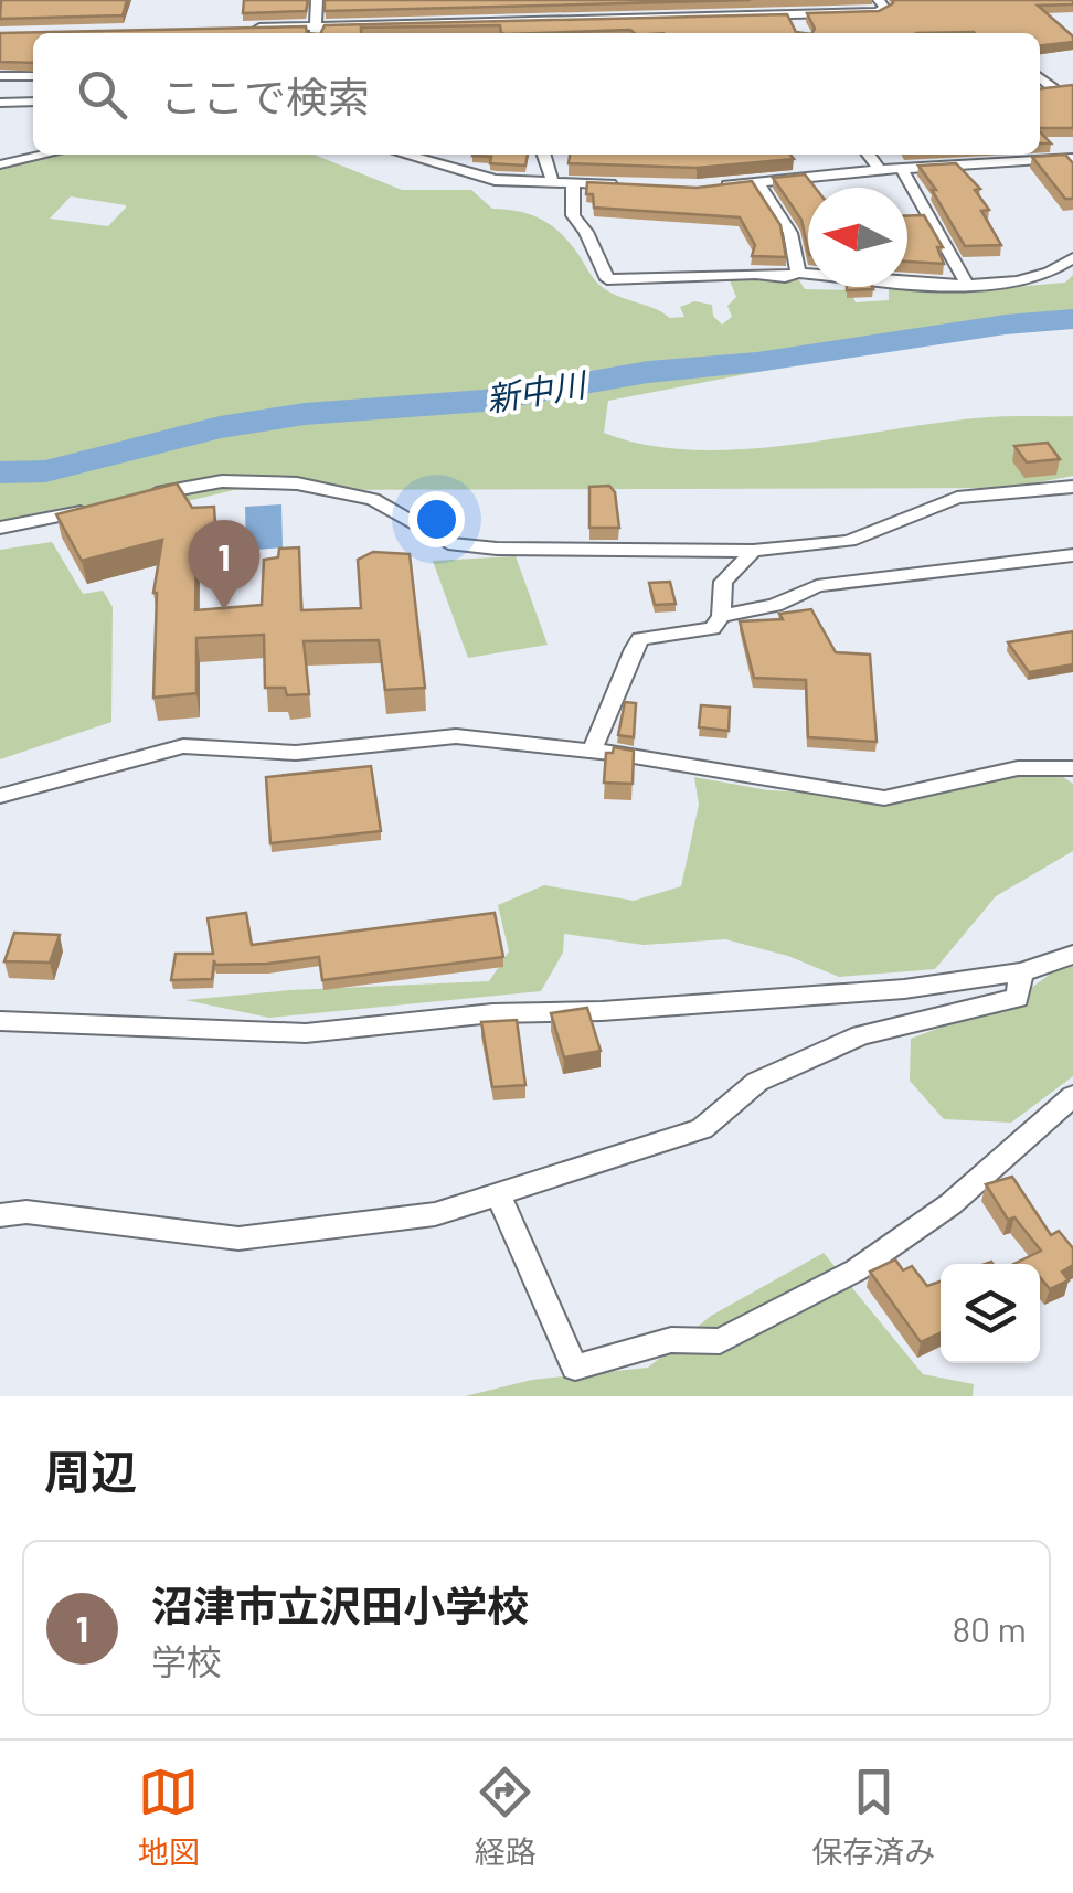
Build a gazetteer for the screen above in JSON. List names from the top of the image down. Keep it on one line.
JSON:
{"water":["新中川"],"north":"left","page":{"search":"ここで検索","pins":"1","heading":"周辺","list":[{"mark":"1","name":"沼津市立沢田小学校","note":"学校","value":"80 m"}],"nav":["地図","経路","保存済み"]}}
